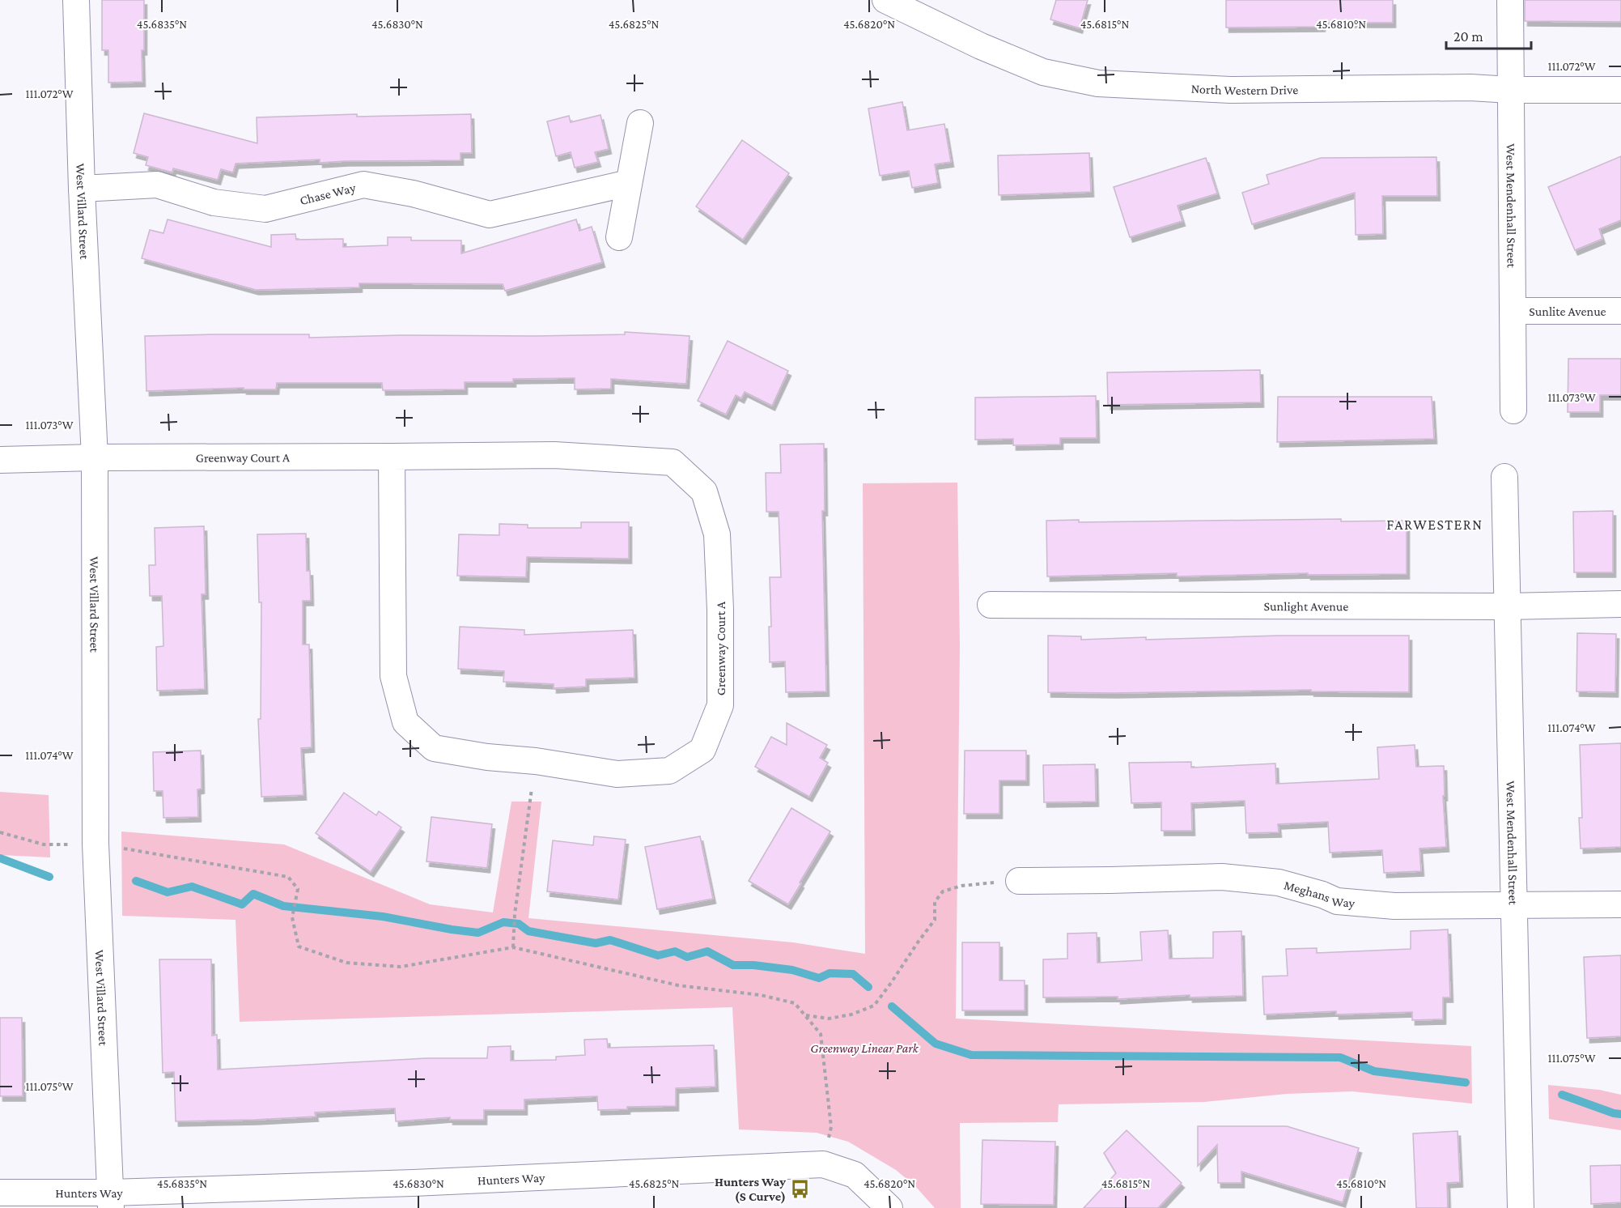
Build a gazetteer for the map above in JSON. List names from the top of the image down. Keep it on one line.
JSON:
{"streets":{"street":["North Western Drive","Chase Way","West Mendenhall Street","West Villard Street","Sunlite Avenue","Greenway Court A","Sunlight Avenue","Meghans Way","Hunters Way"]},"crossings":[["North Western Drive","West Mendenhall Street"],["Chase Way","West Villard Street"],["West Mendenhall Street","Sunlite Avenue"],["West Mendenhall Street","Sunlight Avenue"],["West Mendenhall Street","Meghans Way"],["West Villard Street","Greenway Court A"],["West Villard Street","Hunters Way"]],"districts":["FARWESTERN"],"parks":["Greenway Linear Park"],"places":{"bus stop":["Hunters Way (S Curve)"]},"scale_bar":"20 m","coordinates":["45.6835°N","45.6830°N","45.6825°N","45.6820°N","45.6815°N","45.6810°N","111.072°W","111.073°W","111.074°W","111.075°W"]}
